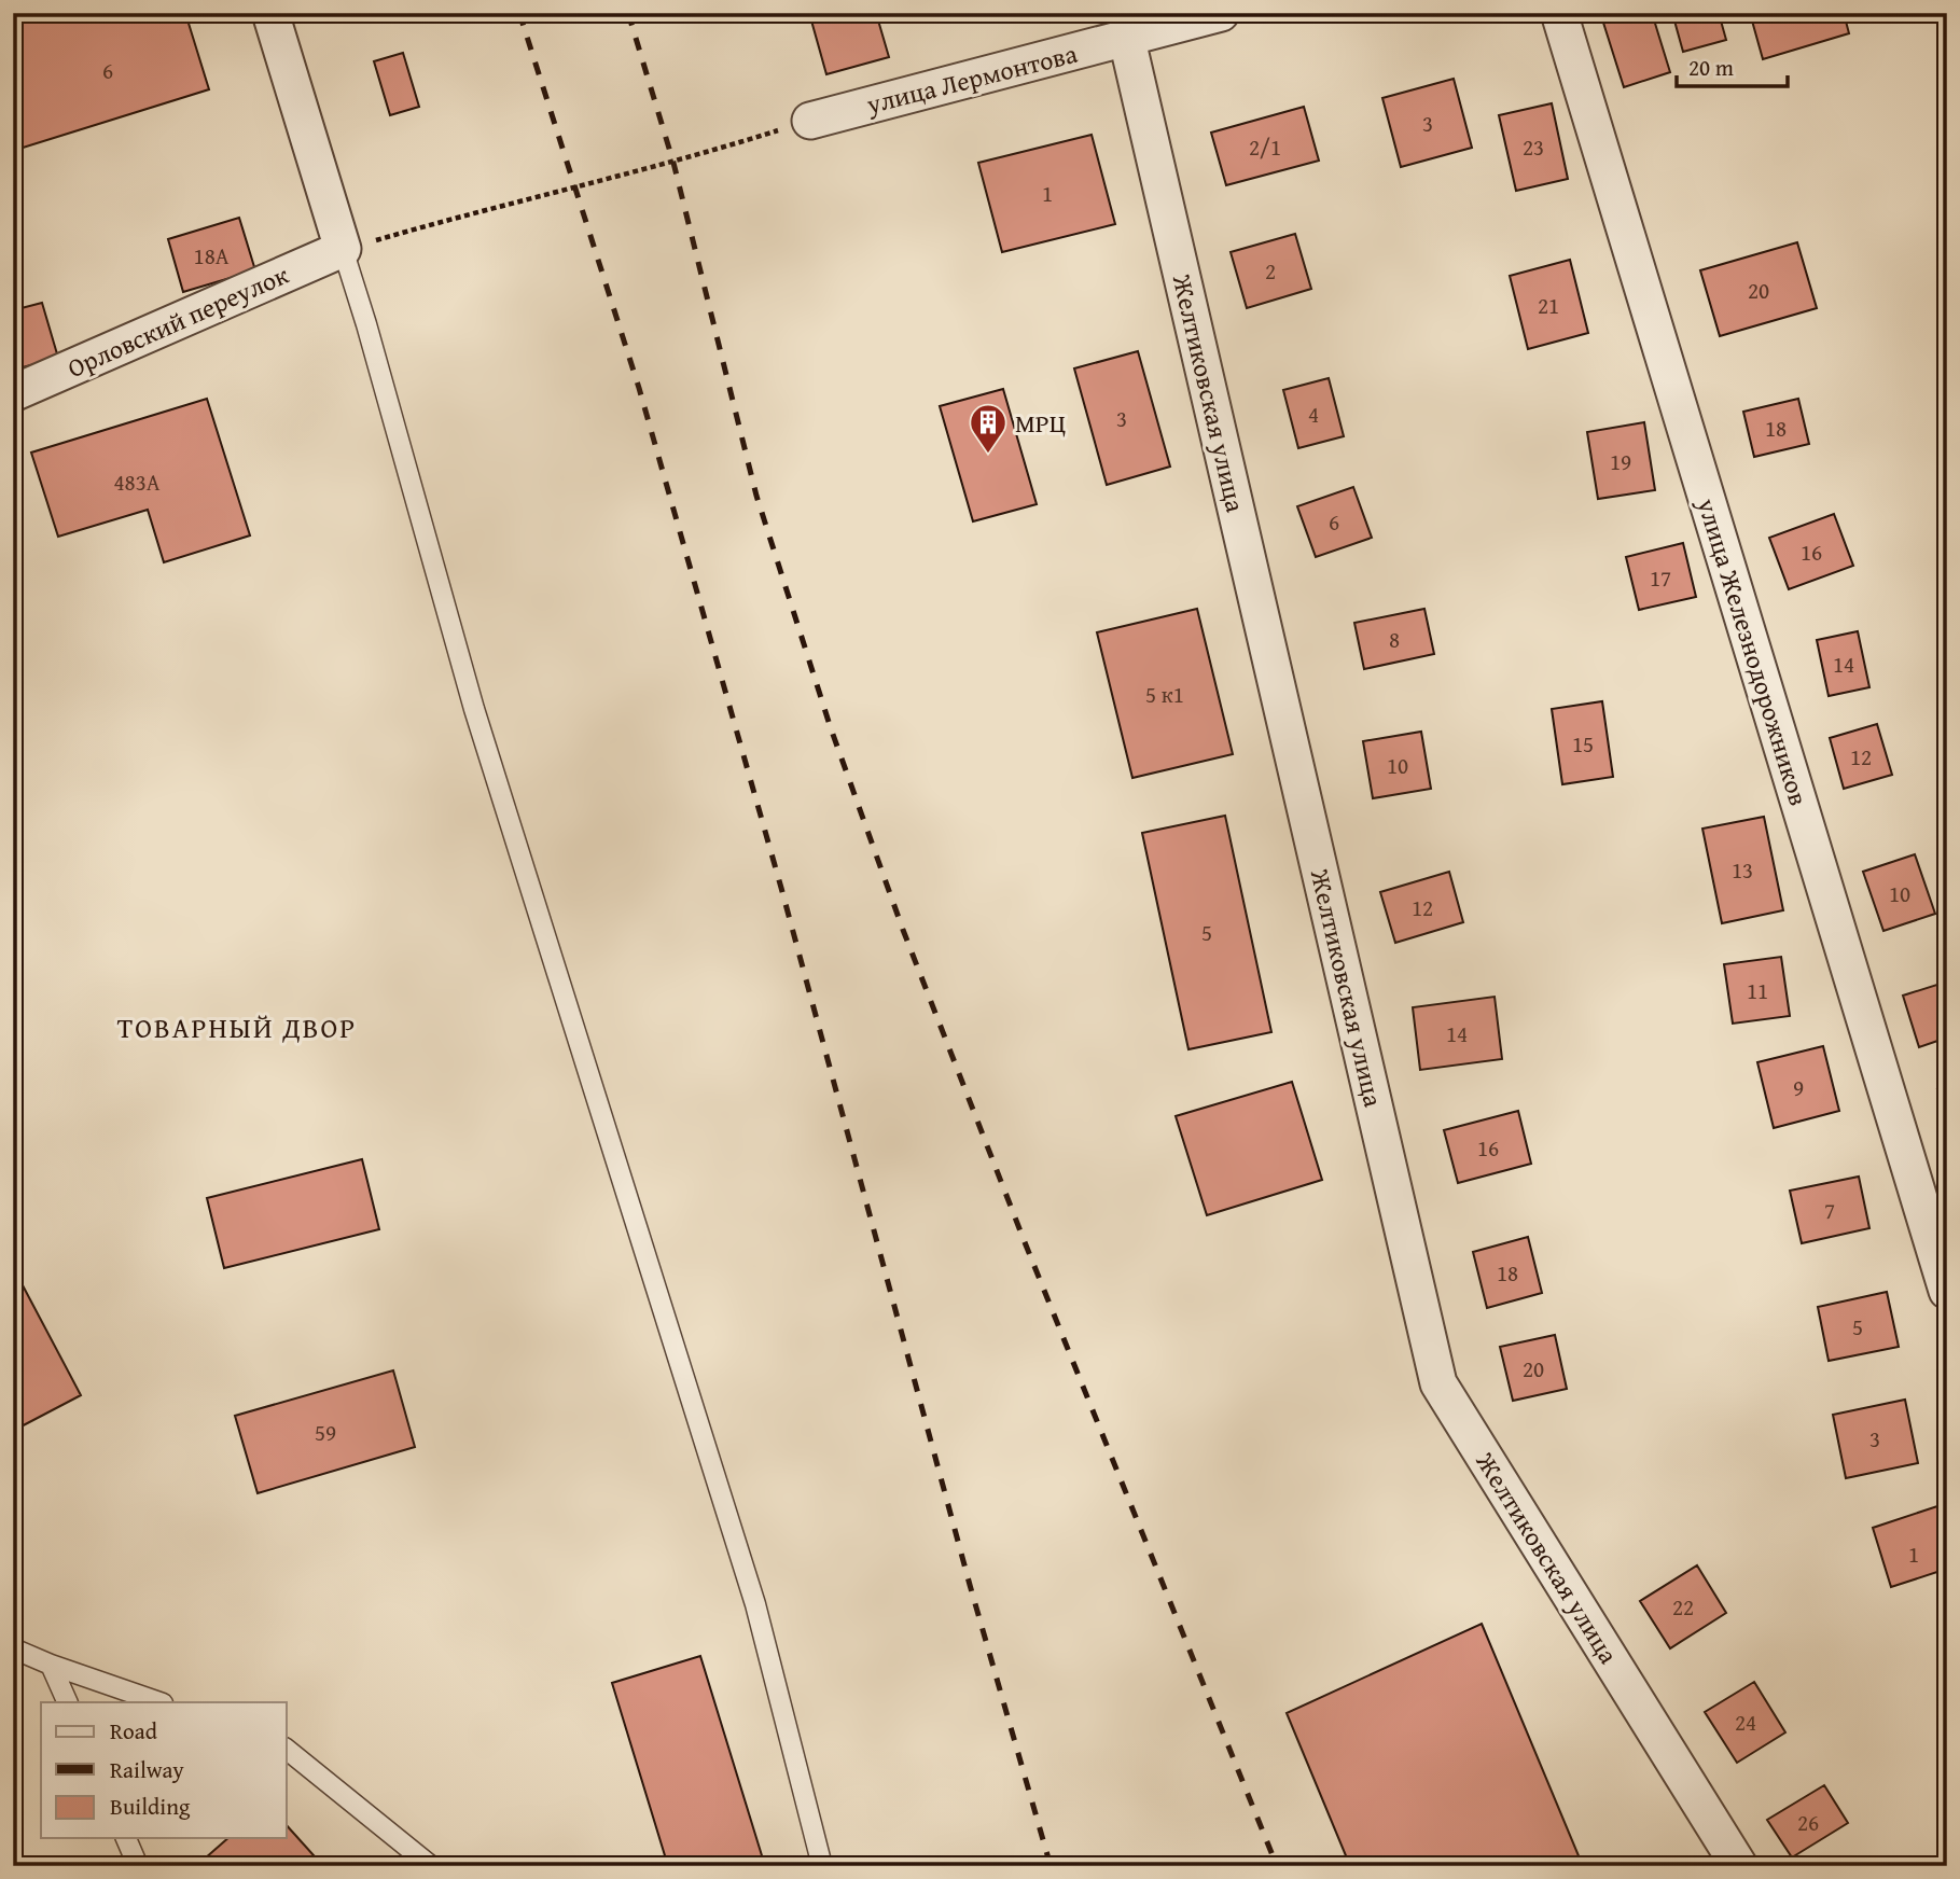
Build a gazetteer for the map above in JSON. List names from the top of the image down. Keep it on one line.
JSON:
{"streets":{"street":["улица Лермонтова","Орловский переулок","Желтиковская улица","улица Железнодорожников"]},"crossings":[["улица Лермонтова","Желтиковская улица"]],"districts":["ТОВАРНЫЙ ДВОР"],"places":{"building":["МРЦ"]},"house_numbers":["6","3","2/1","23","1","18А","2","20","21","4","3","18","19","483А","6","16","17","8","14","5 к1","15","12","10","13","10","12","5","11","14","9","16","7","18","5","20","59","3","1","22","24","26"],"legend":["Road","Railway","Building"],"scale_bar":"20 m"}
